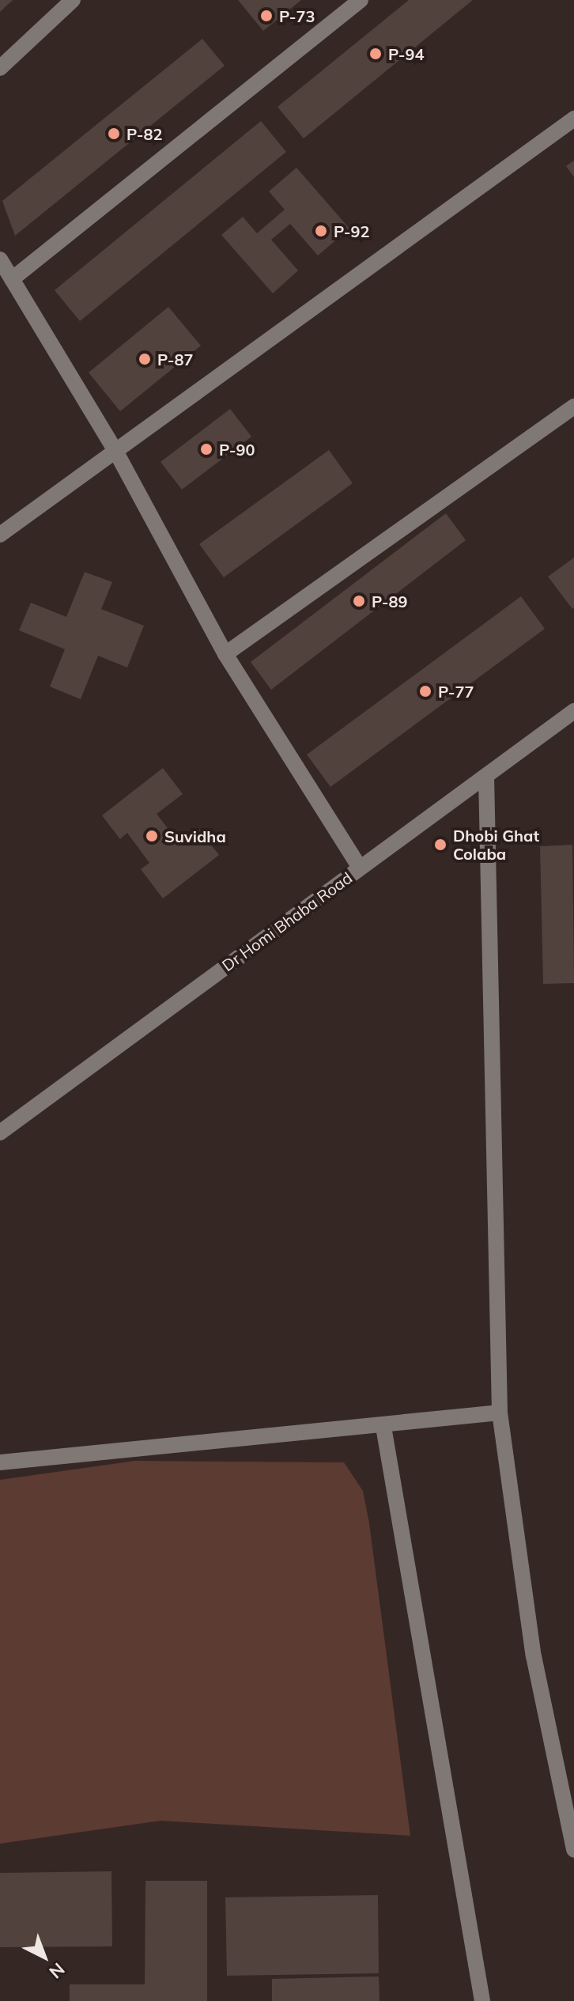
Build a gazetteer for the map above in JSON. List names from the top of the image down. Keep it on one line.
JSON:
{"streets":{"street":["Dr Homi Bhaba Road"]},"places":["P-73","P-94","P-82","P-92","P-87","P-90","P-89","P-77","Suvidha","Dhobi Ghat Colaba"],"north":"bottom right"}
